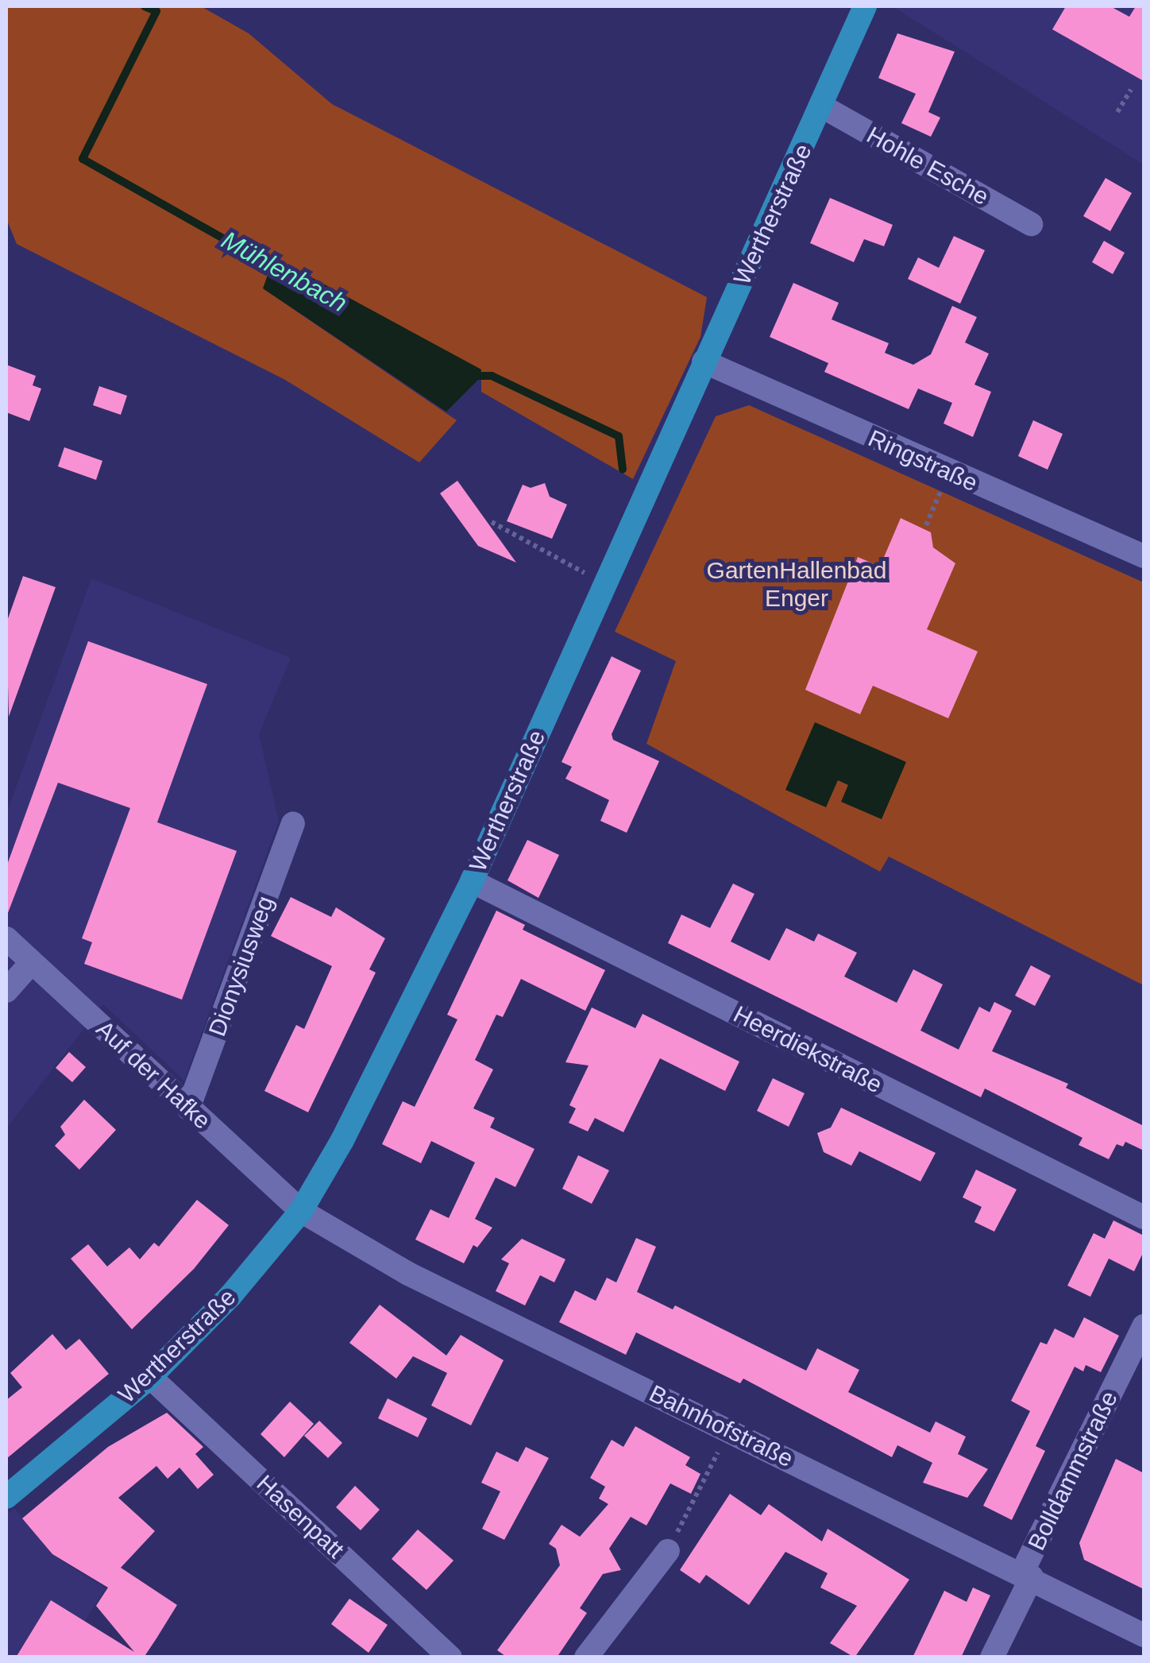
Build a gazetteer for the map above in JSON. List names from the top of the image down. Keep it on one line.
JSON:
{"streets":{"main road":["Wertherstraße"],"street":["Hohle Esche","Ringstraße","Dionysiusweg","Heerdiekstraße","Auf der Hafke","Bahnhofstraße","Bolldammstraße","Hasenpatt"]},"crossings":[["Hohle Esche","Wertherstraße"],["Wertherstraße","Ringstraße"],["Wertherstraße","Heerdiekstraße"],["Wertherstraße","Auf der Hafke"],["Wertherstraße","Bahnhofstraße"],["Wertherstraße","Hasenpatt"],["Dionysiusweg","Auf der Hafke"],["Auf der Hafke","Bahnhofstraße"],["Bahnhofstraße","Bolldammstraße"]],"water":["Mühlenbach"],"parks":["GartenHallenbad Enger"]}
